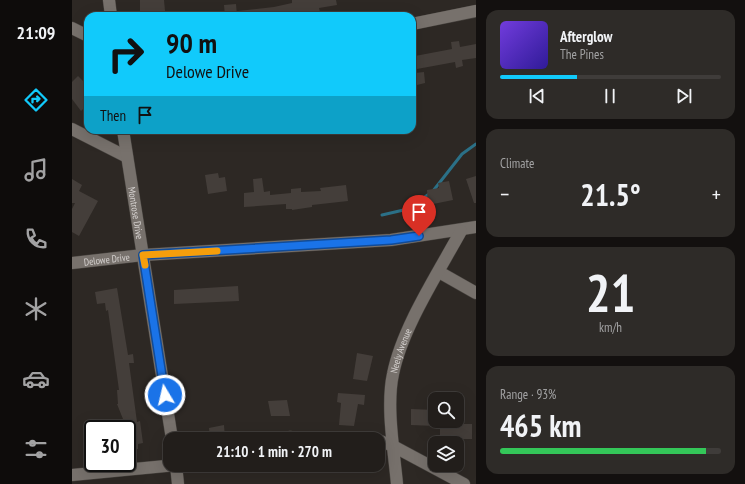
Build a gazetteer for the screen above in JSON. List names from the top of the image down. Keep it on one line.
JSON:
{"streets":{"street":["Montrose Drive","Delowe Drive","Neely Avenue"]},"crossings":[["Montrose Drive","Delowe Drive"],["Delowe Drive","Neely Avenue"]],"page":{"tabs":"21:09","turn":["90 m","Delowe Drive"],"song":["Afterglow","The Pines"],"then":"Then","tile":["Climate",["21","km/h"],["Range · 93%","465 km"]],"heat":["−","21.5°","+"],"limit":"30","trip":"21:10 · 1 min · 270 m"}}
